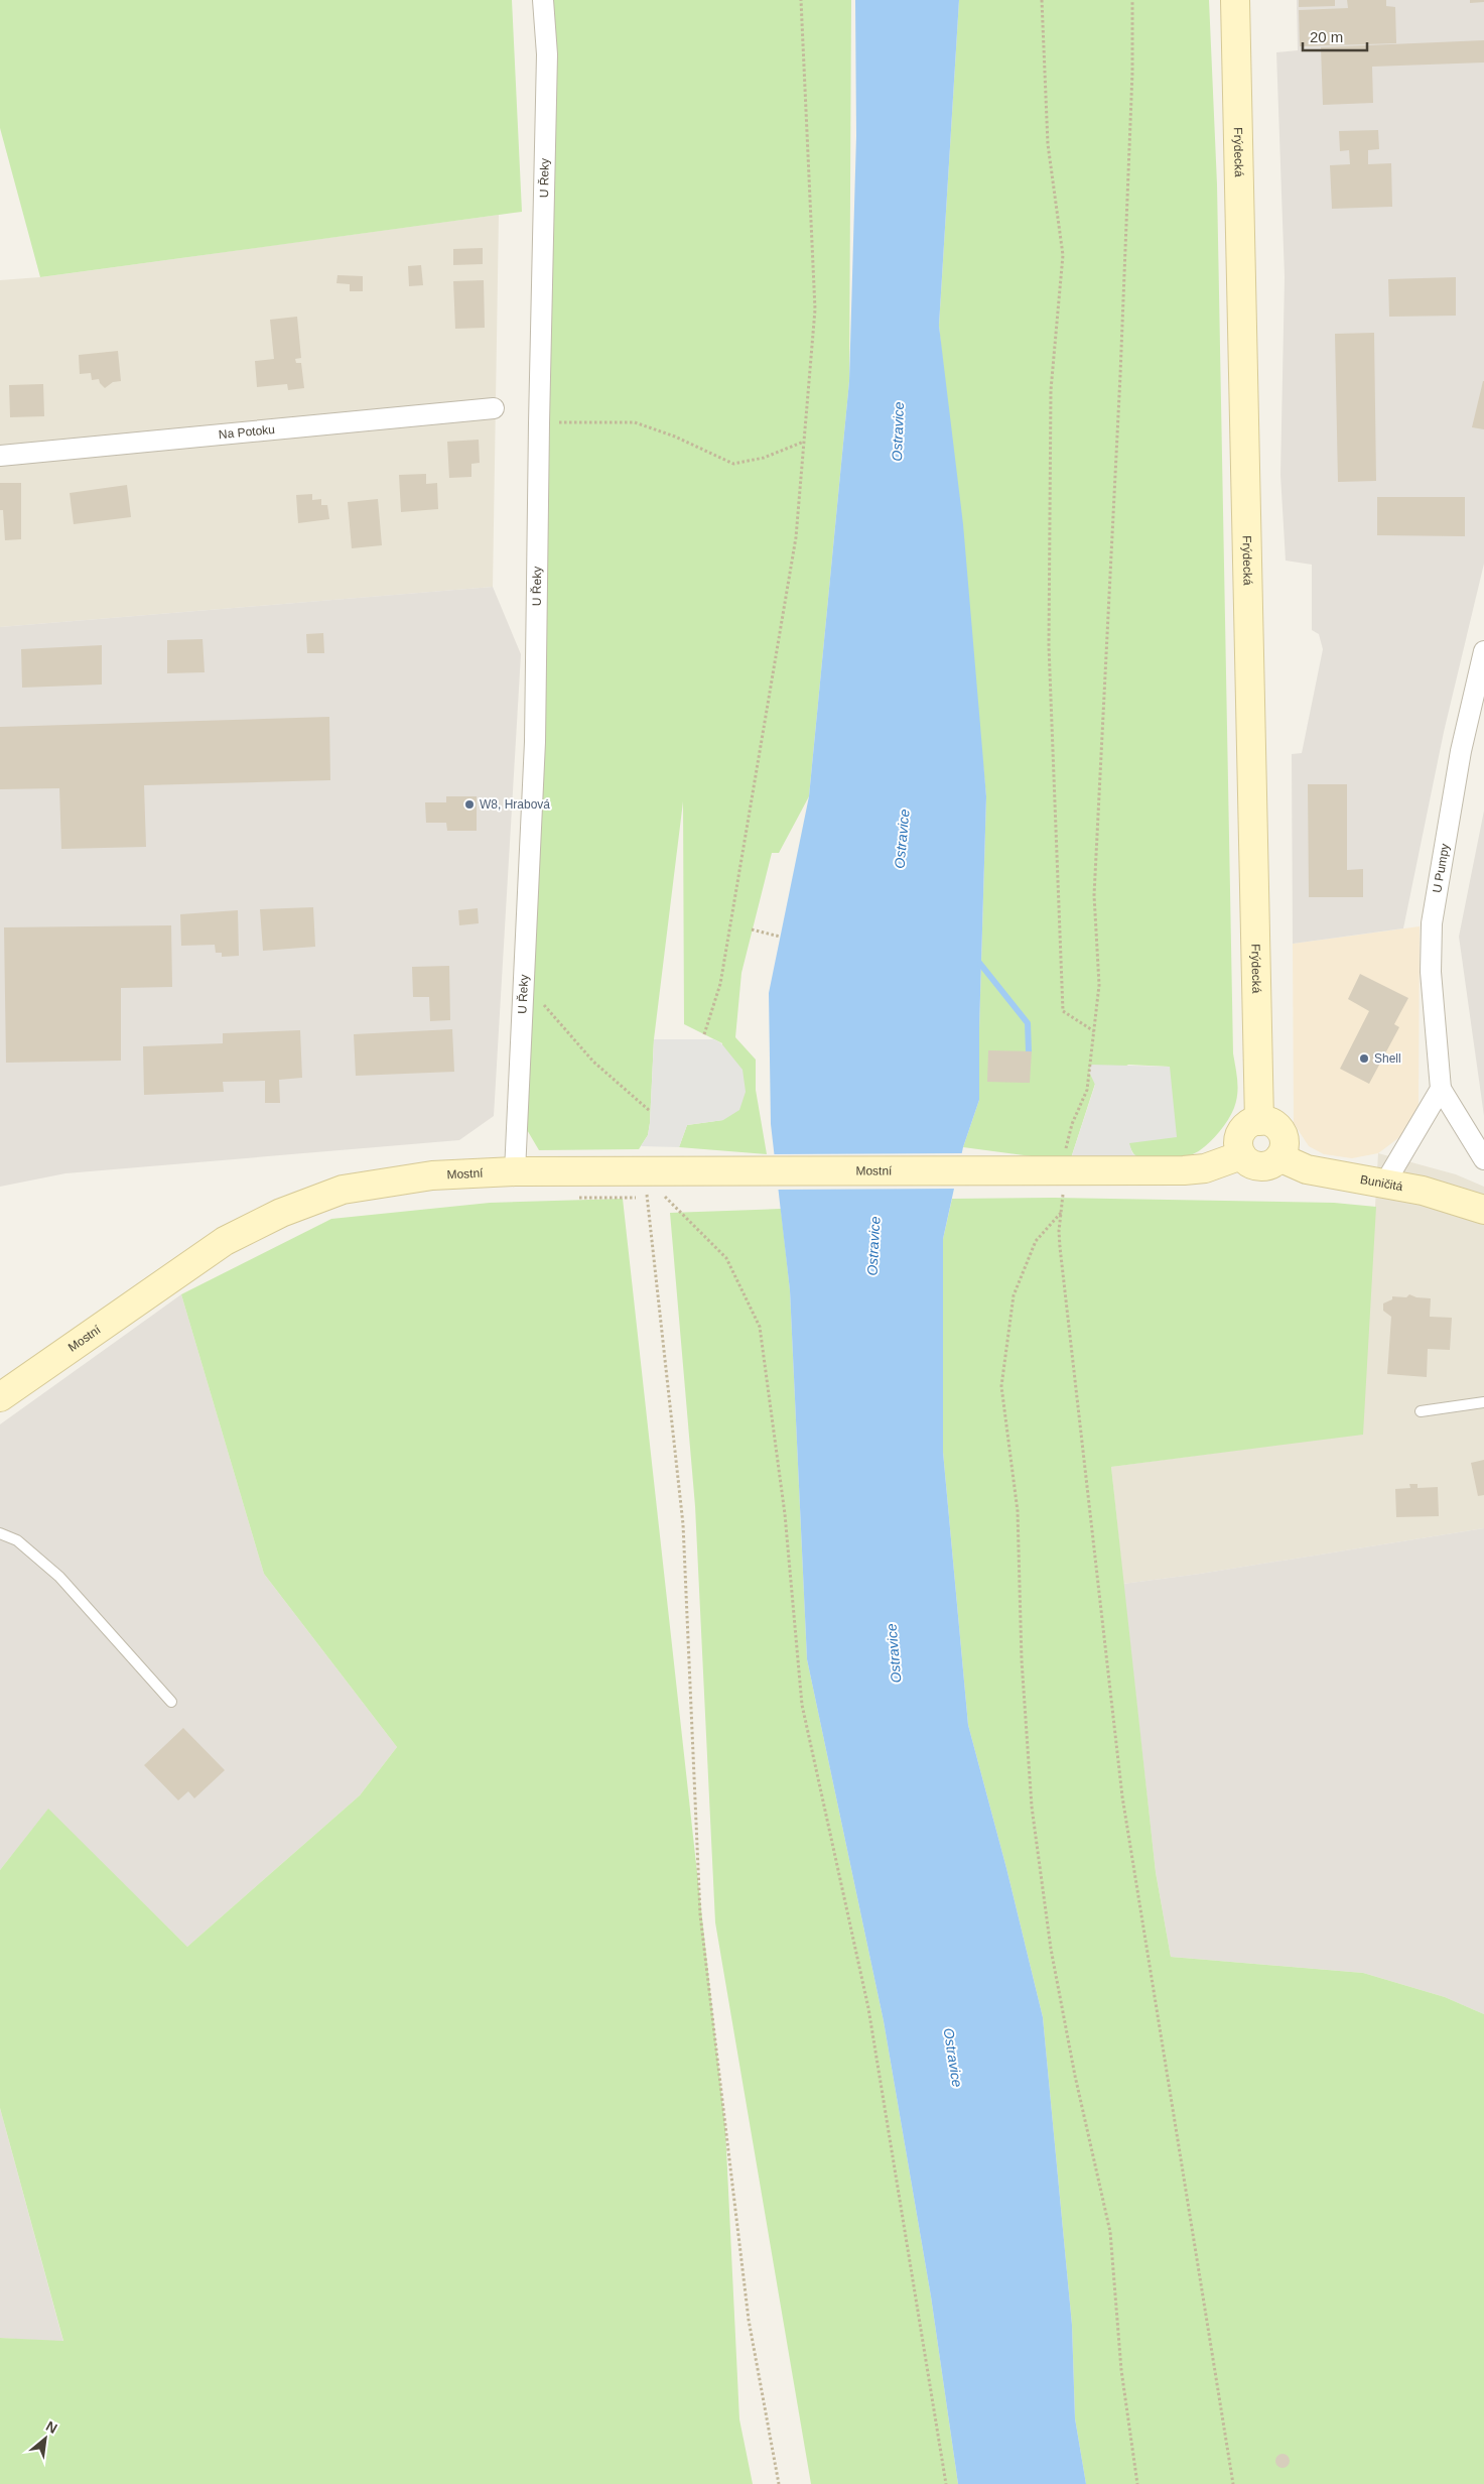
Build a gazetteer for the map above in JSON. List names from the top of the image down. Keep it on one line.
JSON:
{"streets":{"main road":["Frýdecká","Mostní","Buničitá"],"street":["U Řeky","Na Potoku","U Pumpy"]},"crossings":[["Frýdecká","Mostní"],["Frýdecká","Buničitá"],["U Řeky","Mostní"],["Mostní","Buničitá"]],"water":["Ostravice"],"places":["W8, Hrabová","Shell"],"scale_bar":"20 m","north":"top right"}
